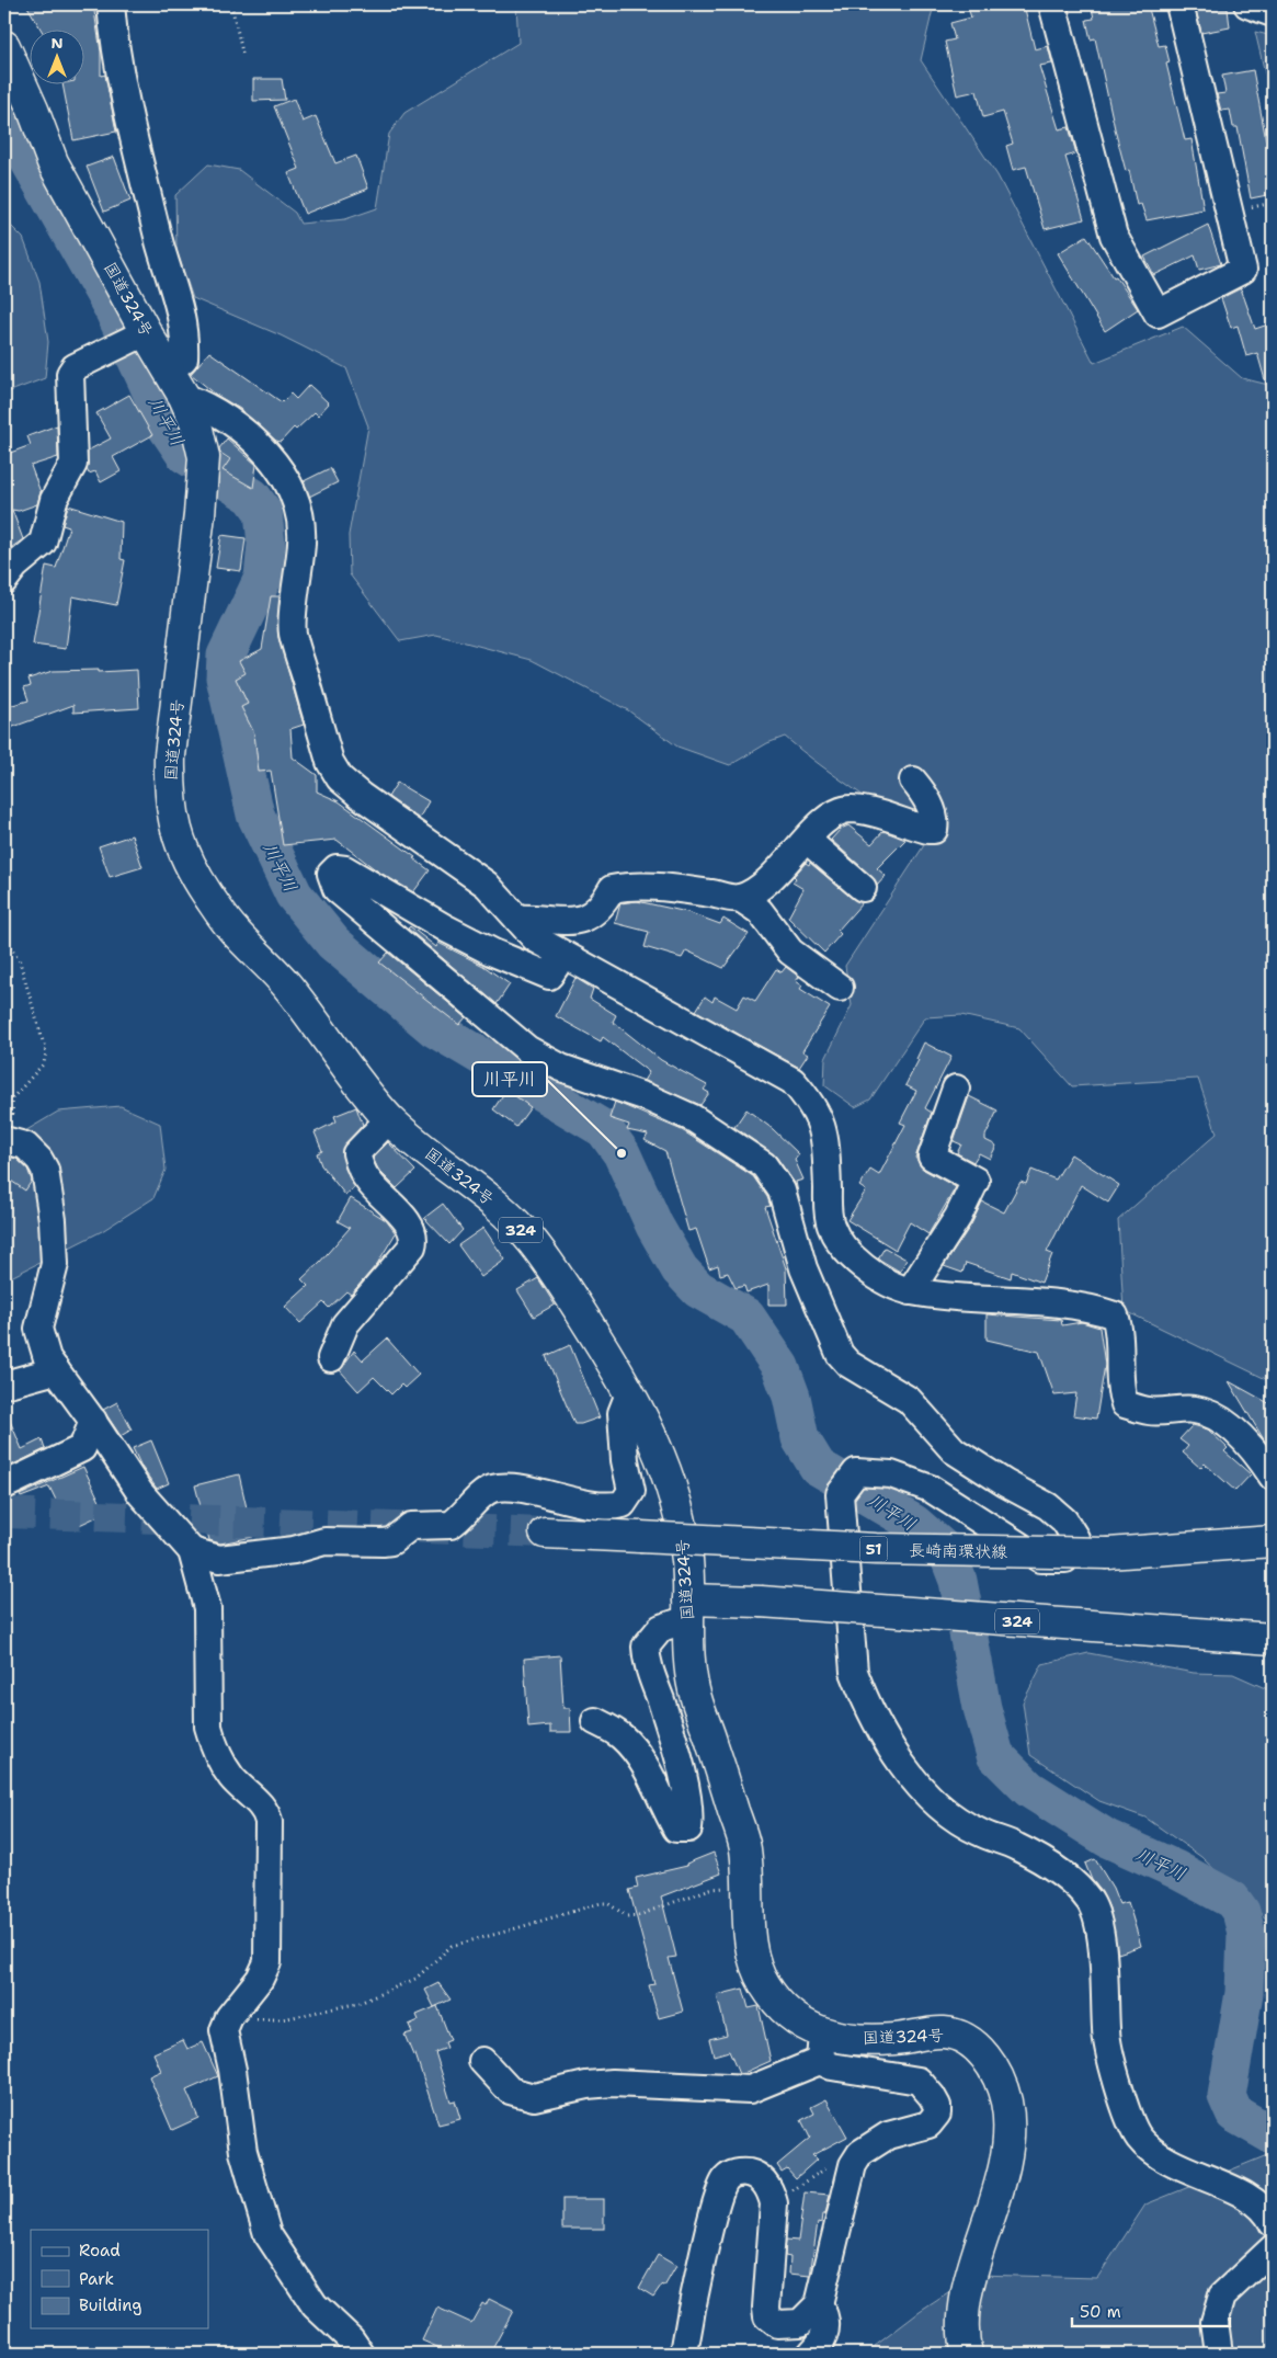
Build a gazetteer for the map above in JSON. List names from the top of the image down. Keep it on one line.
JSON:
{"streets":{"highway":["国道324号","324","51","長崎南環状線"]},"crossings":[["国道324号","324"],["51","長崎南環状線"]],"water":["川平川"],"places":["川平川"],"legend":["Road","Park","Building"],"scale_bar":"50 m","north":"top"}
